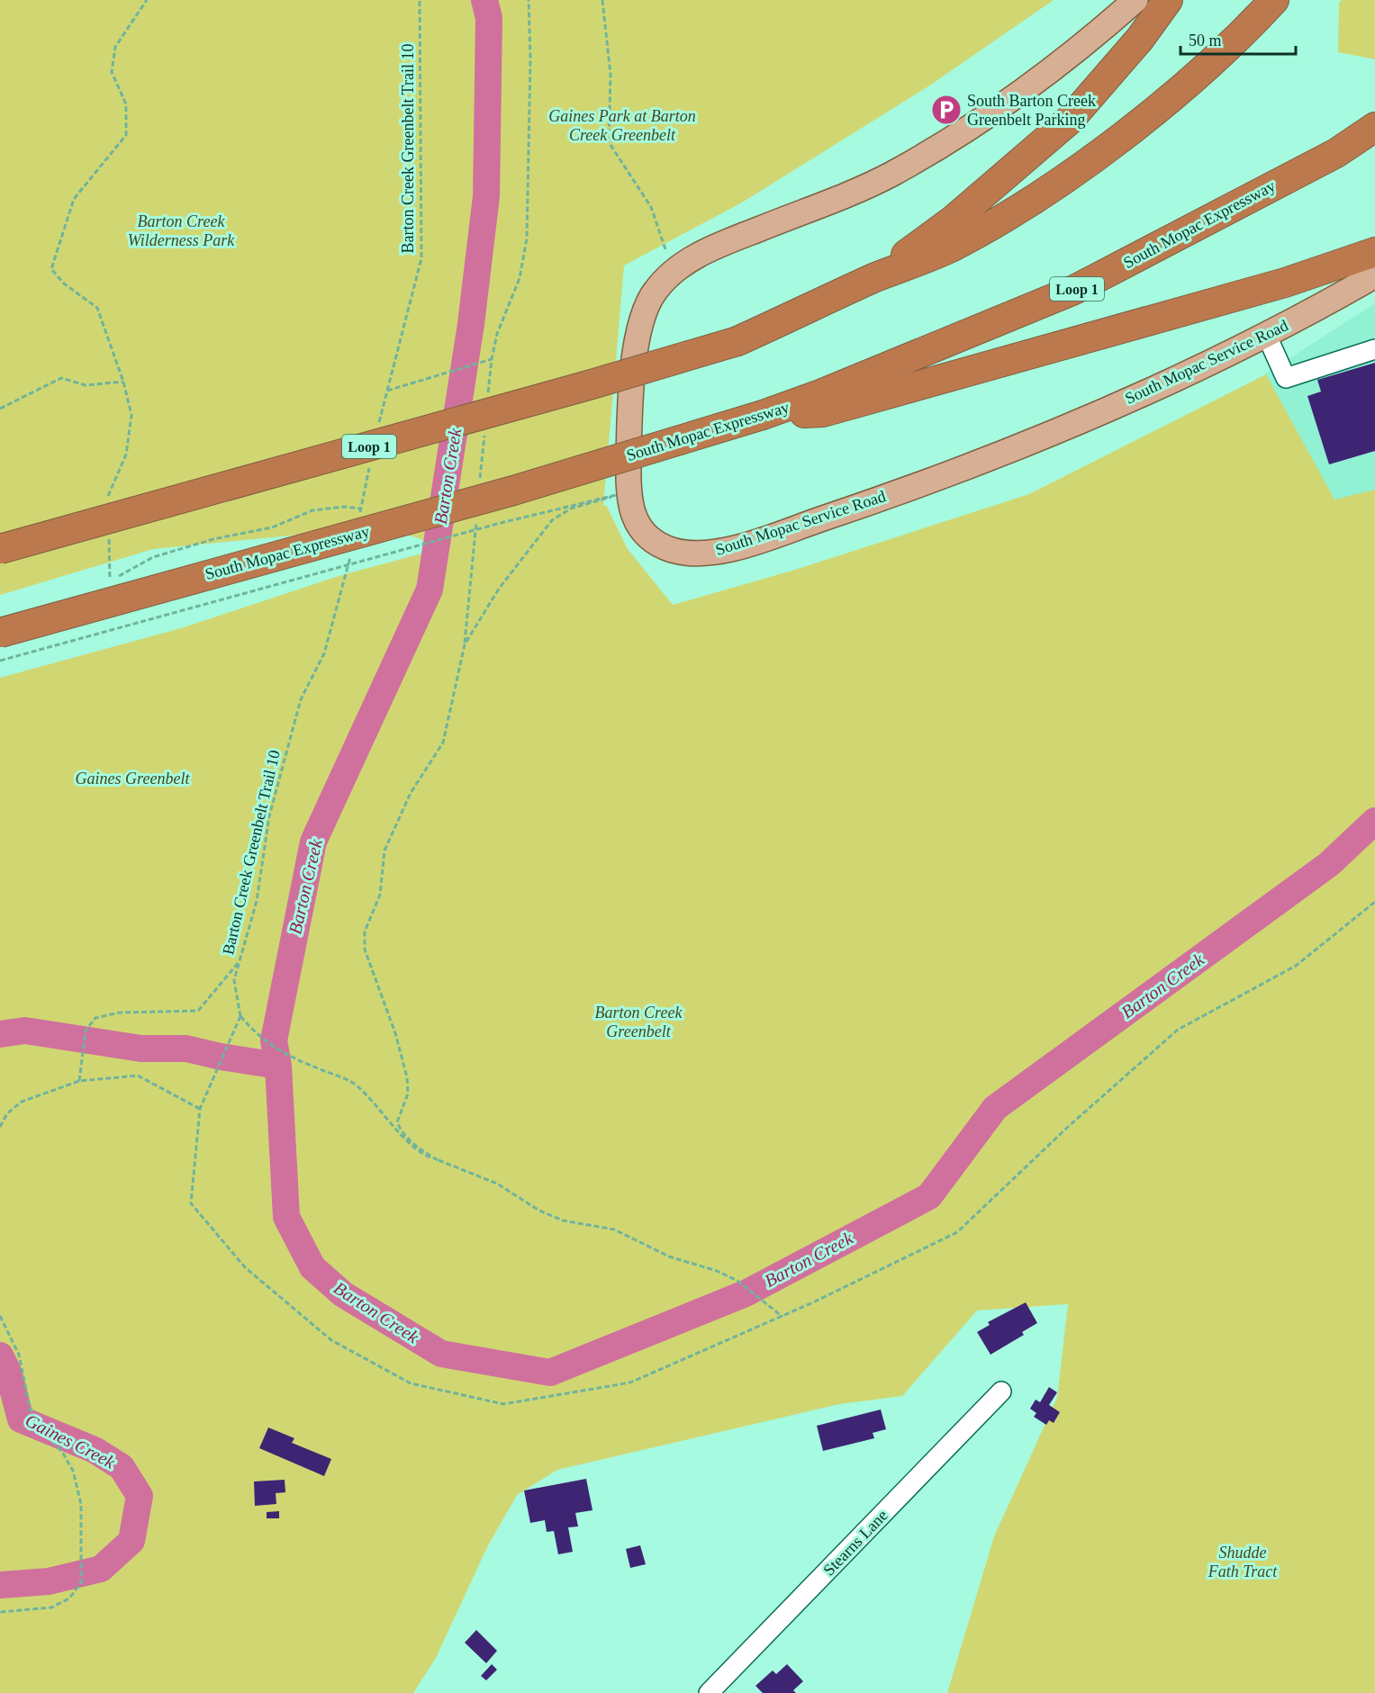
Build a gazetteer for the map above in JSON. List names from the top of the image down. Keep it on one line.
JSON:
{"streets":{"highway":["South Mopac Expressway","Loop 1"],"main road":["South Mopac Service Road"],"street":["Stearns Lane"],"path":["Barton Creek Greenbelt Trail 10"]},"water":["Barton Creek","Gaines Creek"],"parks":["Gaines Park at Barton Creek Greenbelt","Barton Creek Wilderness Park","Gaines Greenbelt","Barton Creek Greenbelt","Shudde Fath Tract"],"places":{"parking":["South Barton Creek Greenbelt Parking"]},"scale_bar":"50 m"}
